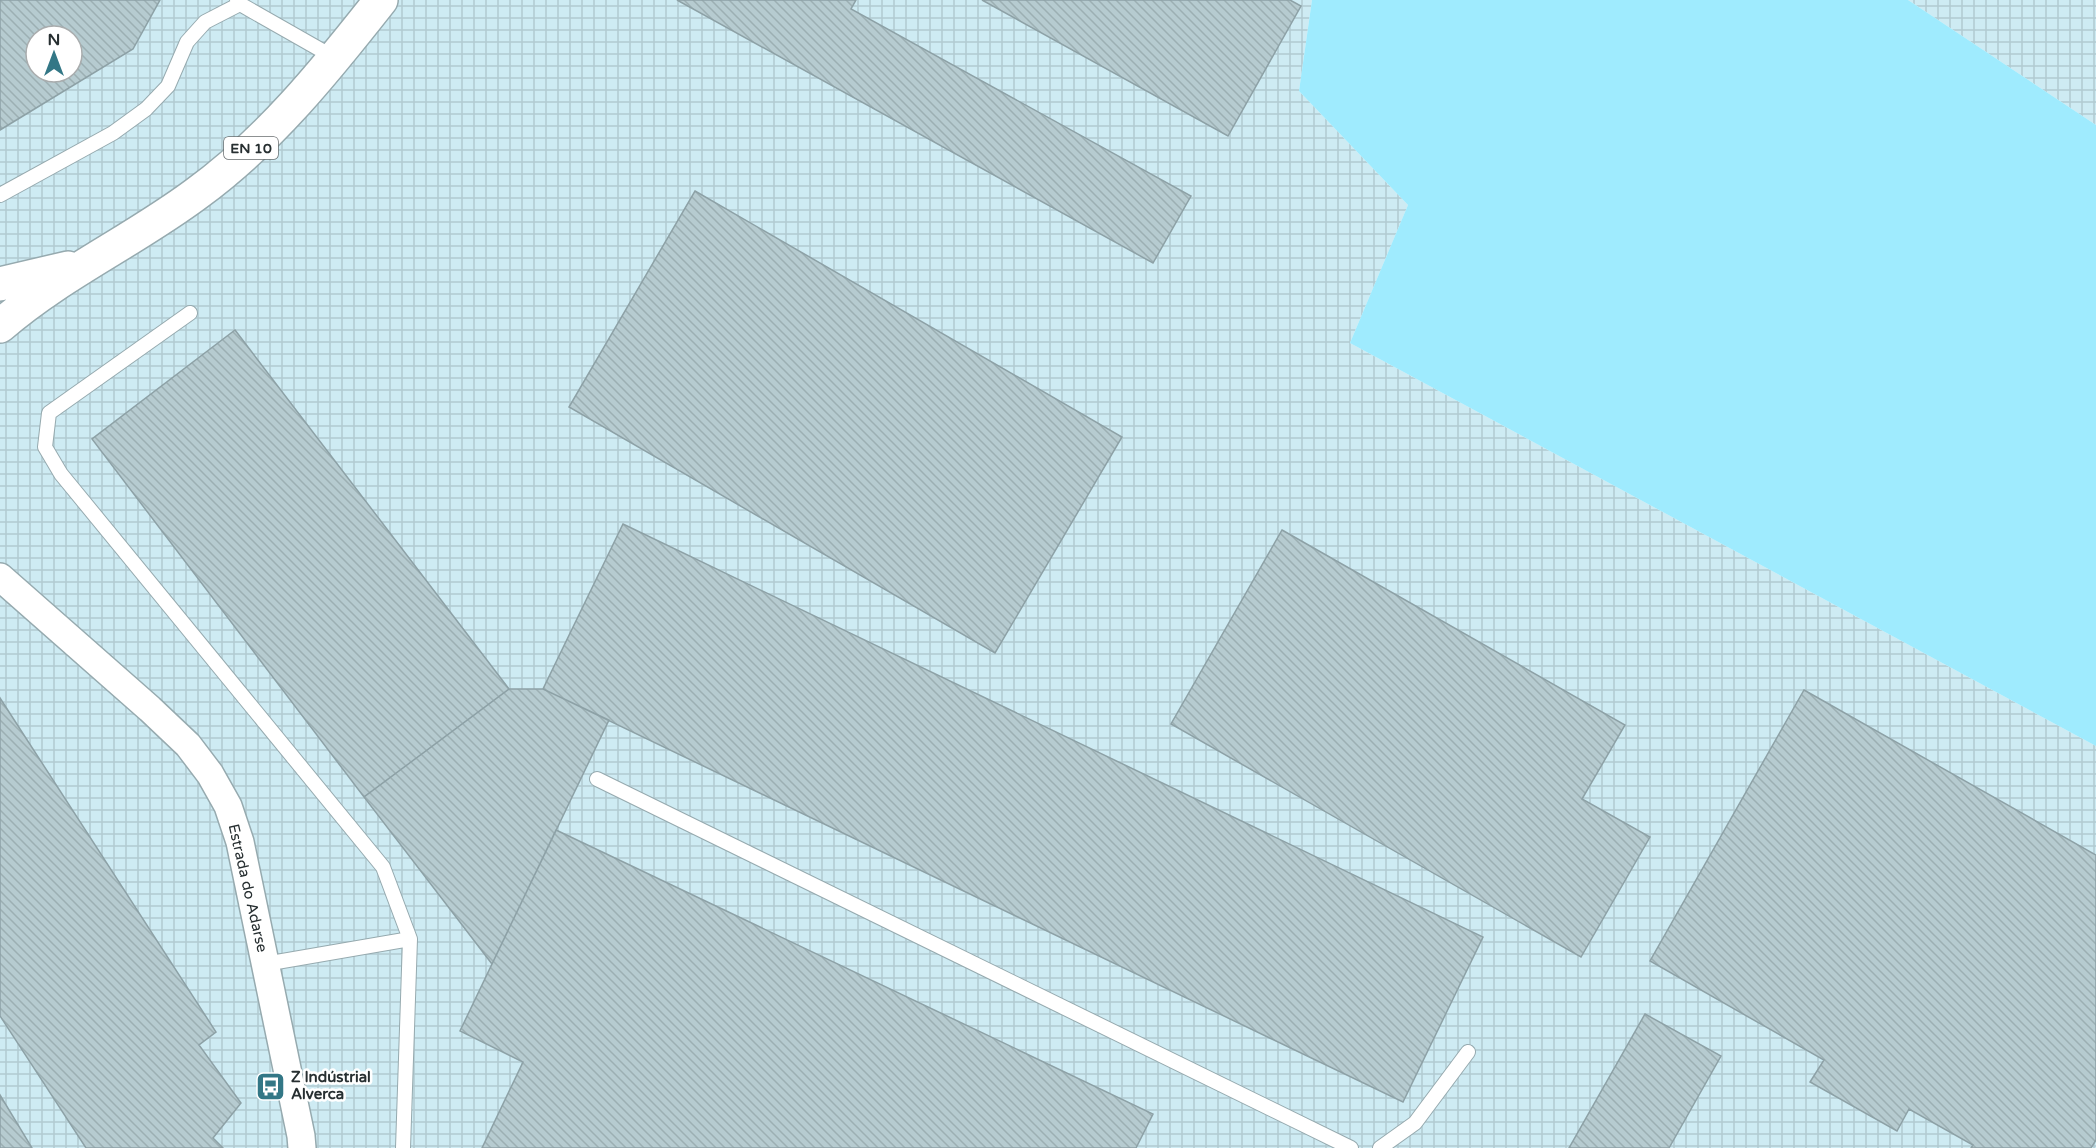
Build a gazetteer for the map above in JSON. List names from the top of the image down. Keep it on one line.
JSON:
{"streets":{"main road":["EN 10"],"street":["Estrada do Adarse"]},"places":{"bus stop":["Z Indústrial Alverca"]},"north":"top"}
